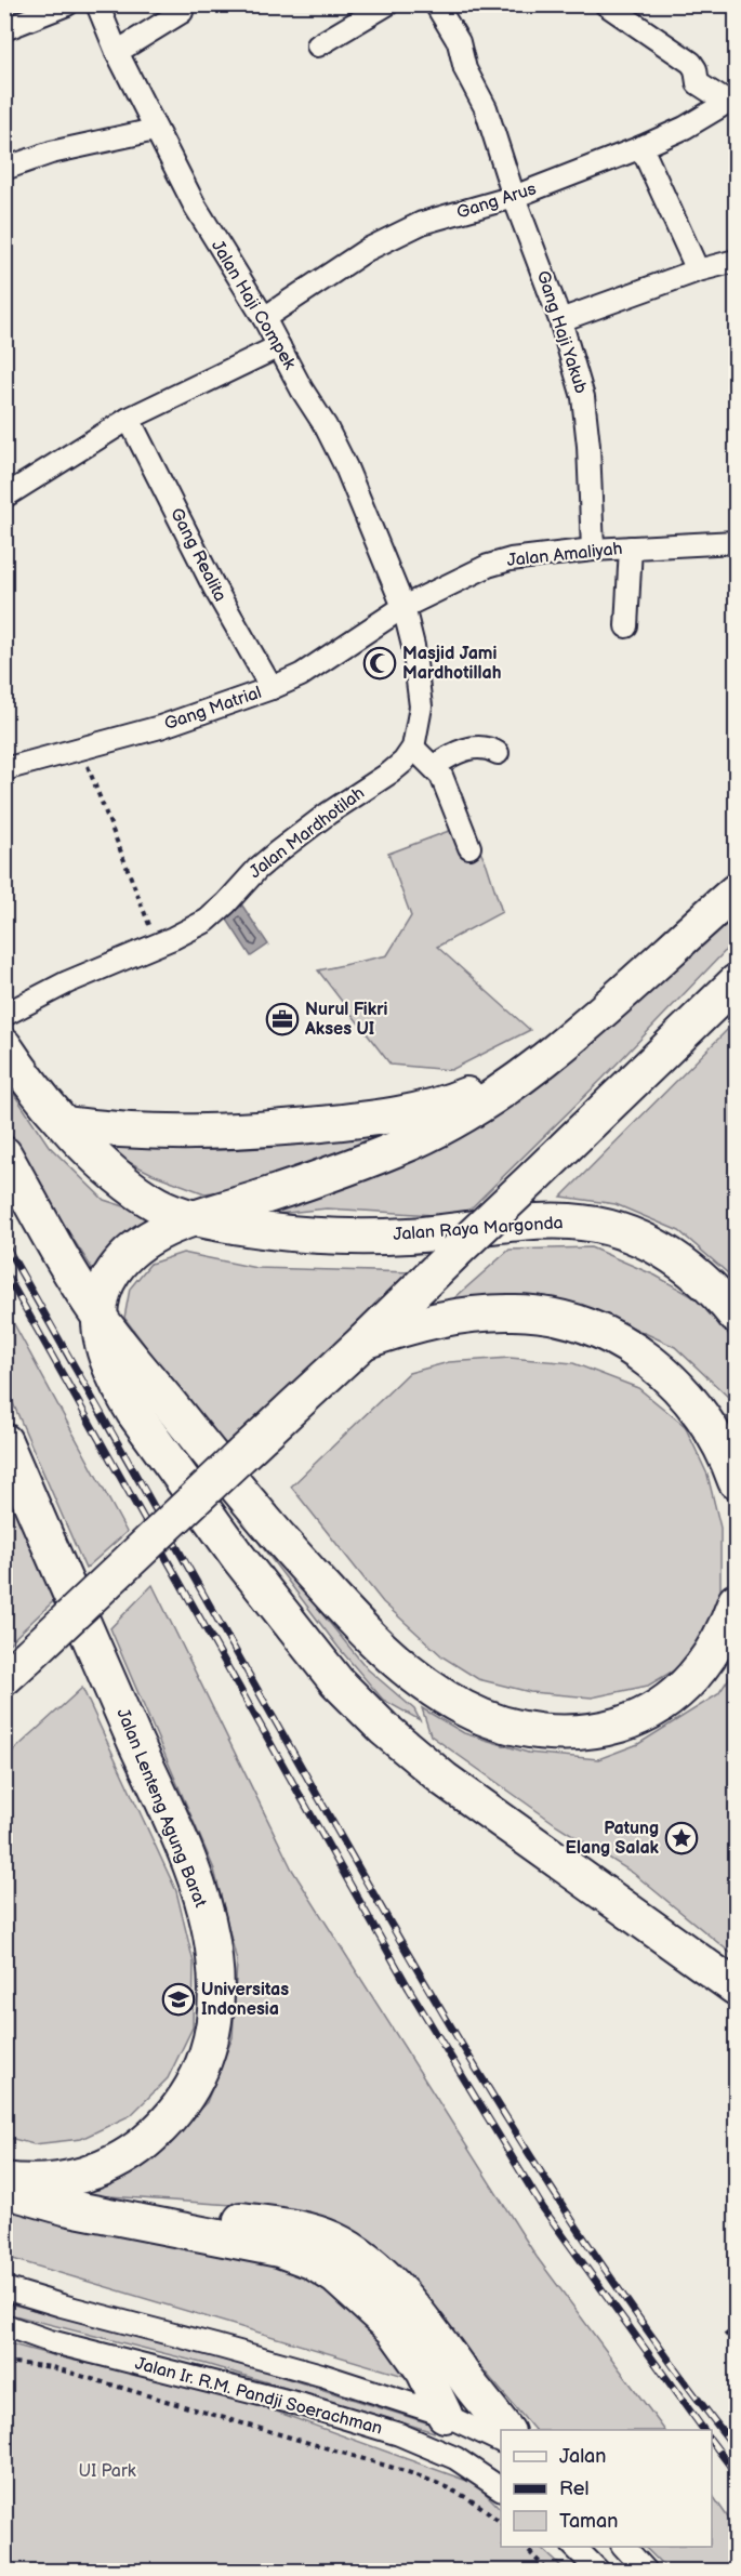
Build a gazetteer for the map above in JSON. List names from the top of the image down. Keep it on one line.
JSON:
{"streets":{"main road":["Jalan Raya Margonda","Jalan Lenteng Agung Barat"],"street":["Gang Arus","Jalan Haji Compek","Gang Haji Yakub","Gang Realita","Jalan Amaliyah","Gang Matrial","Jalan Mardhotilah","Jalan Ir. R.M. Pandji Soerachman"]},"crossings":[["Gang Arus","Jalan Haji Compek"],["Gang Arus","Gang Haji Yakub"],["Jalan Haji Compek","Jalan Amaliyah"],["Jalan Haji Compek","Gang Matrial"],["Gang Haji Yakub","Jalan Amaliyah"],["Gang Realita","Gang Matrial"],["Jalan Amaliyah","Gang Matrial"]],"parks":["UI Park"],"places":{"mosque":["Masjid Jami Mardhotillah"],"office":["Nurul Fikri Akses UI"],"place":["Patung Elang Salak"],"school or university":["Universitas Indonesia"]},"legend":["Jalan","Rel","Taman"]}
